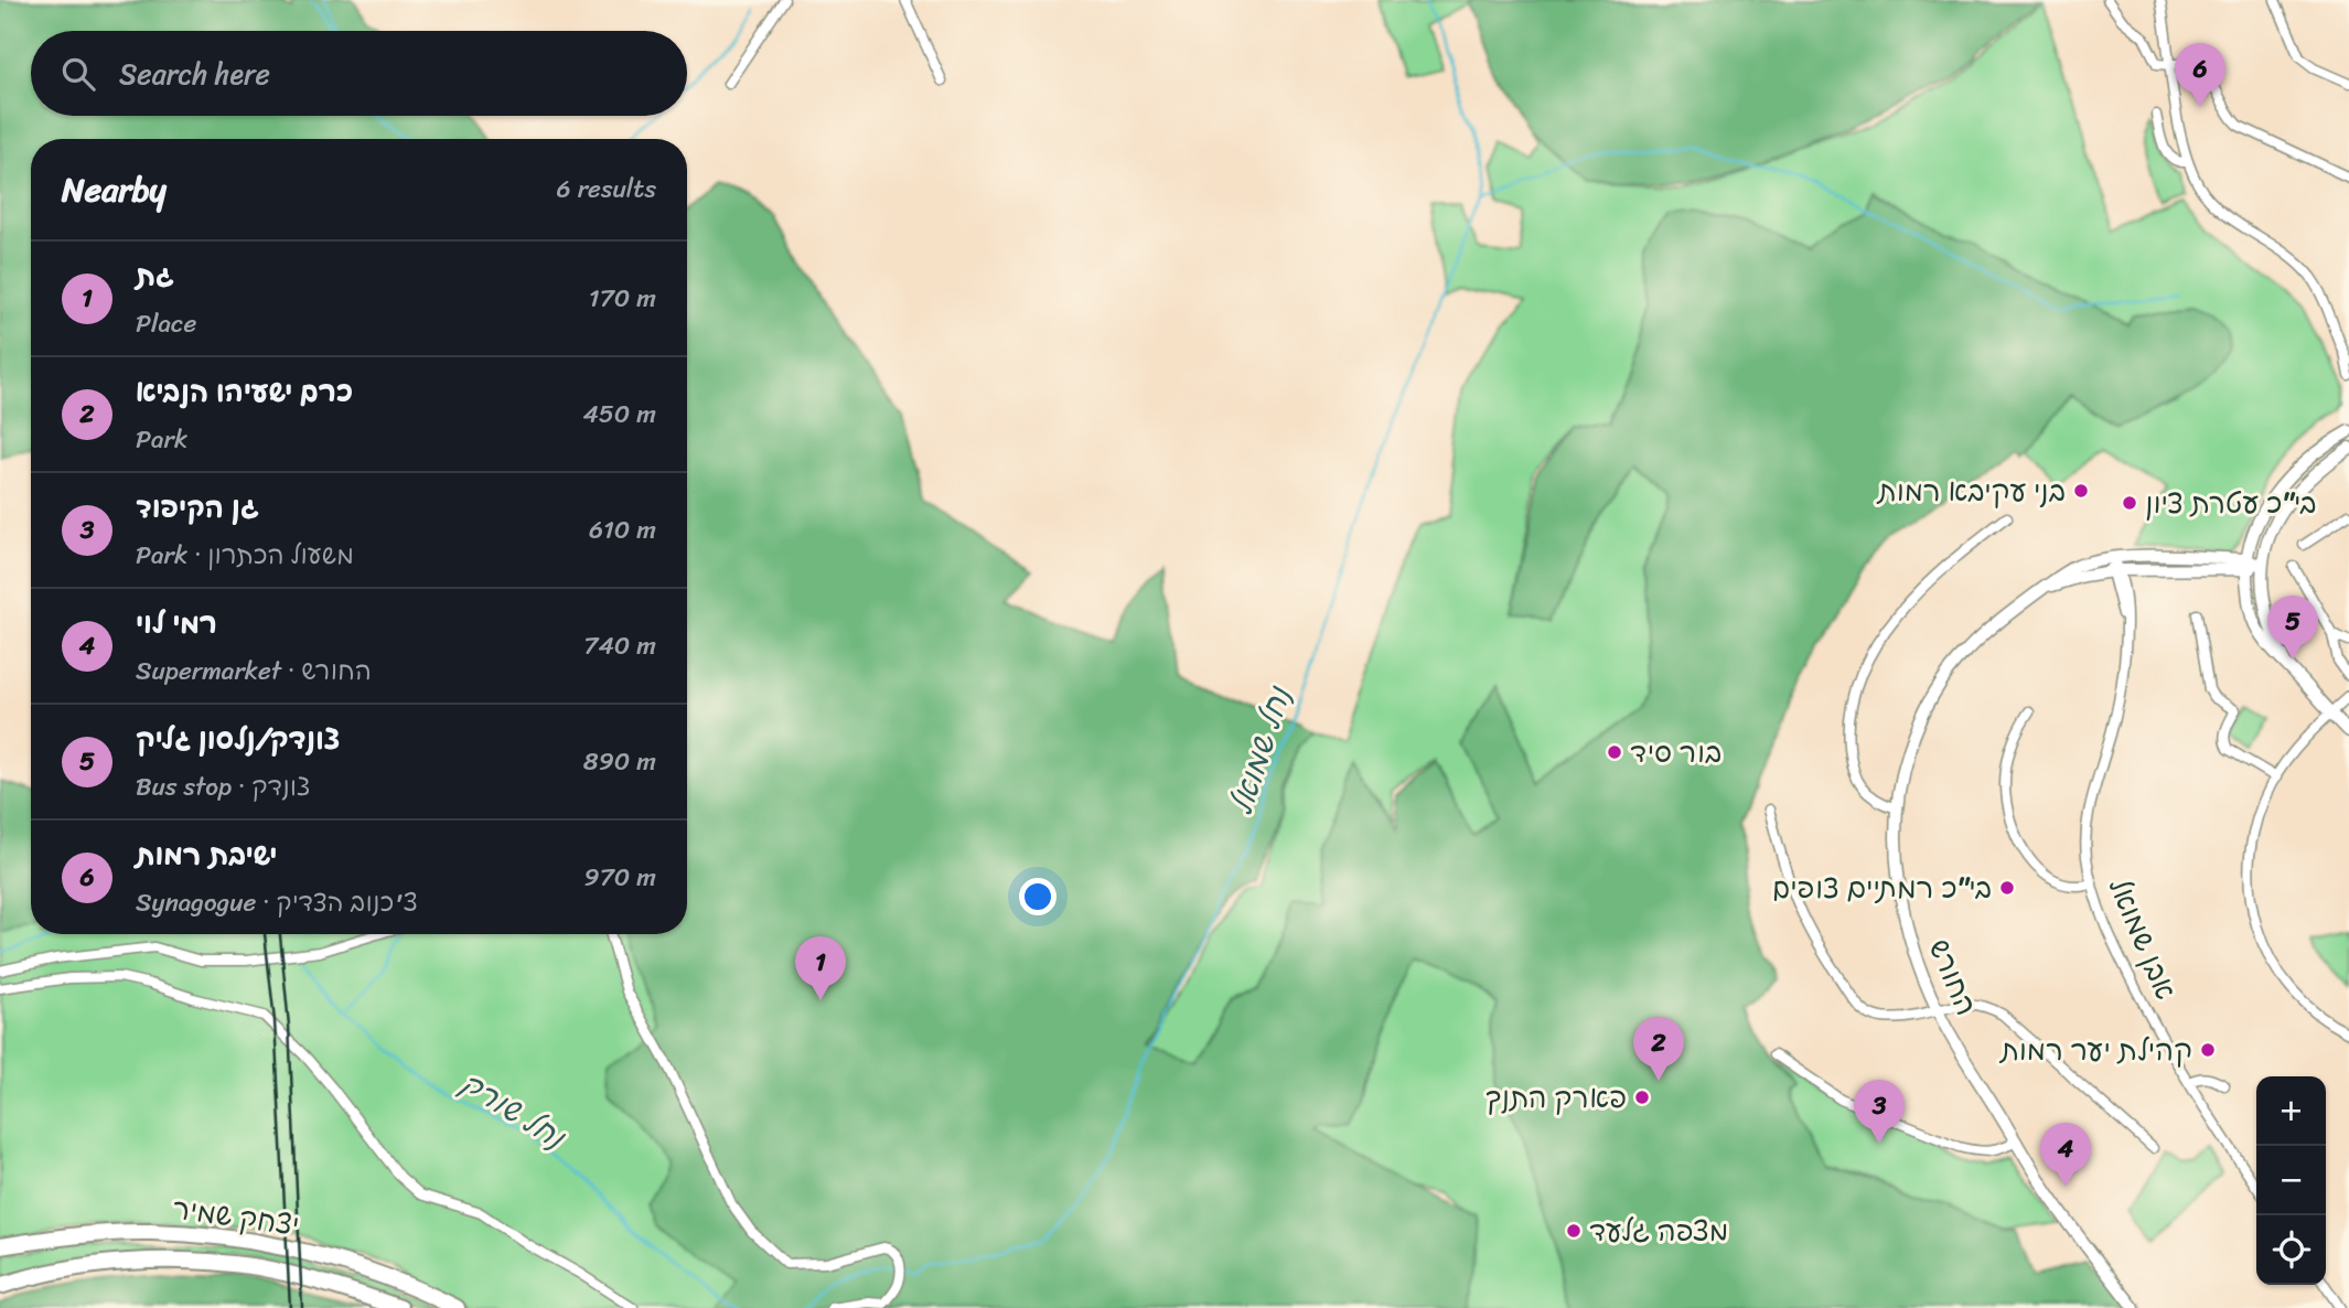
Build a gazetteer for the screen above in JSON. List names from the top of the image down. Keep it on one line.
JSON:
{"streets":{"highway":["יצחק שמיר"],"street":["אבן שמואל","החורש"]},"crossings":[["אבן שמואל","החורש"]],"water":["נחל שמואל","נחל שורק"],"places":["בני עקיבא רמות","בי\"כ עטרת ציון","בור סיד","בי\"כ רמתיים צופים","קהילת יער רמות","פארק התנך","מצפה גלעד"],"page":{"search":"Search here","pins":["6","5","1","2","3","4"],"heading":["Nearby","6 results"],"list":[{"mark":"1","name":"גת","note":"Place","value":"170 m"},{"mark":"2","name":"כרם ישעיהו הנביא","note":"Park","value":"450 m"},{"mark":"3","name":"גן הקיפוד","note":"Park · משעול הכתרון","value":"610 m"},{"mark":"4","name":"רמי לוי","note":"Supermarket · החורש","value":"740 m"},{"mark":"5","name":"צונדק/נלסון גליק","note":"Bus stop · צונדק","value":"890 m"},{"mark":"6","name":"ישיבת רמות","note":"Synagogue · צ'כנוב הצדיק","value":"970 m"}],"map_buttons":["+","−"]}}
